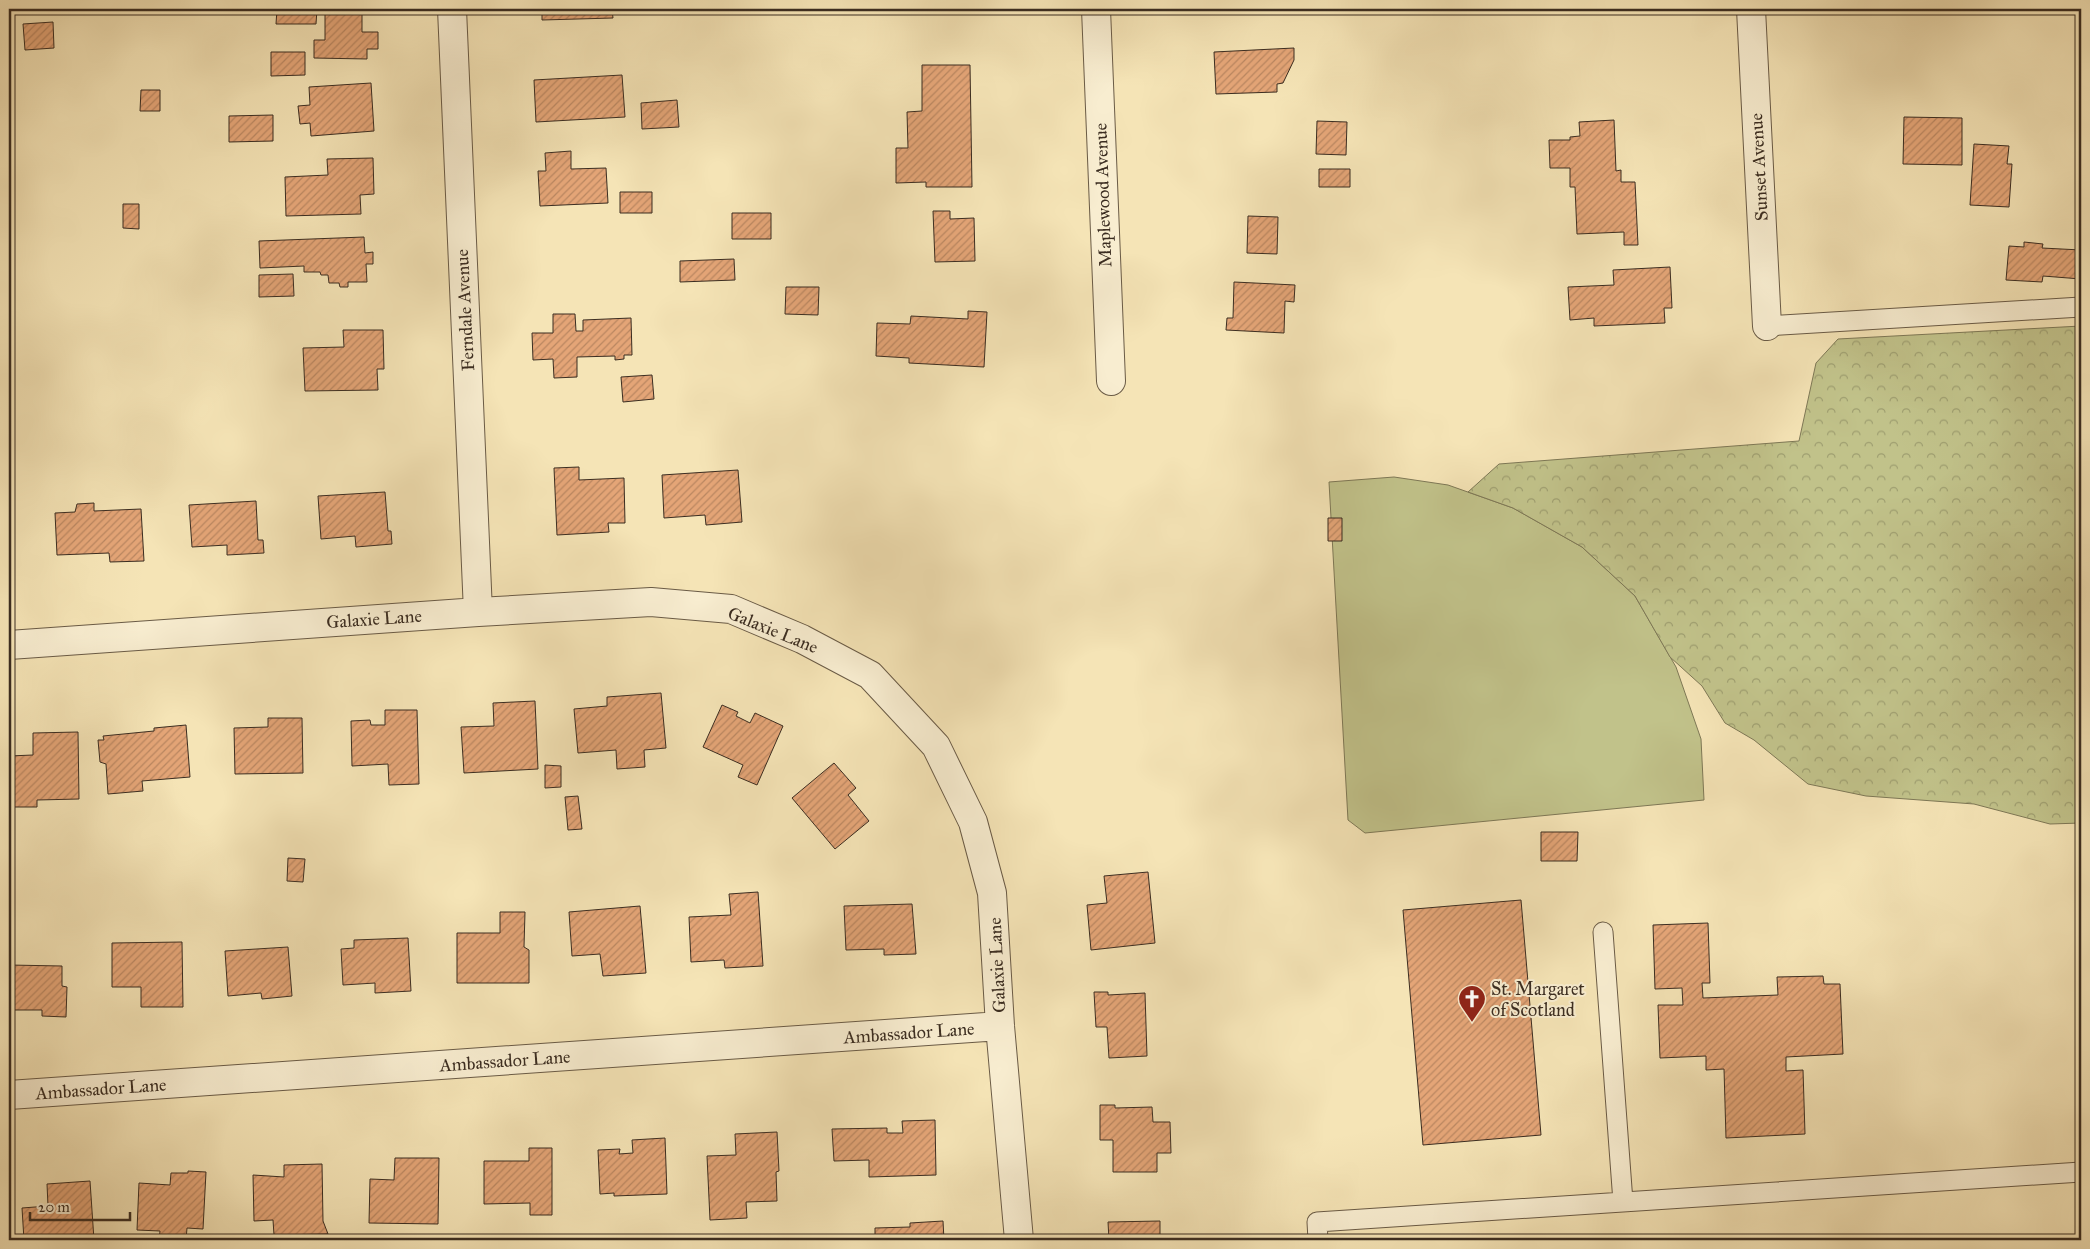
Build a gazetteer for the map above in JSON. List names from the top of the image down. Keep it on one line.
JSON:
{"streets":{"street":["Sunset Avenue","Maplewood Avenue","Ferndale Avenue","Galaxie Lane","Ambassador Lane"]},"crossings":[["Ferndale Avenue","Galaxie Lane"],["Galaxie Lane","Ambassador Lane"]],"places":{"church":["St. Margaret of Scotland"]},"scale_bar":"20 m"}
